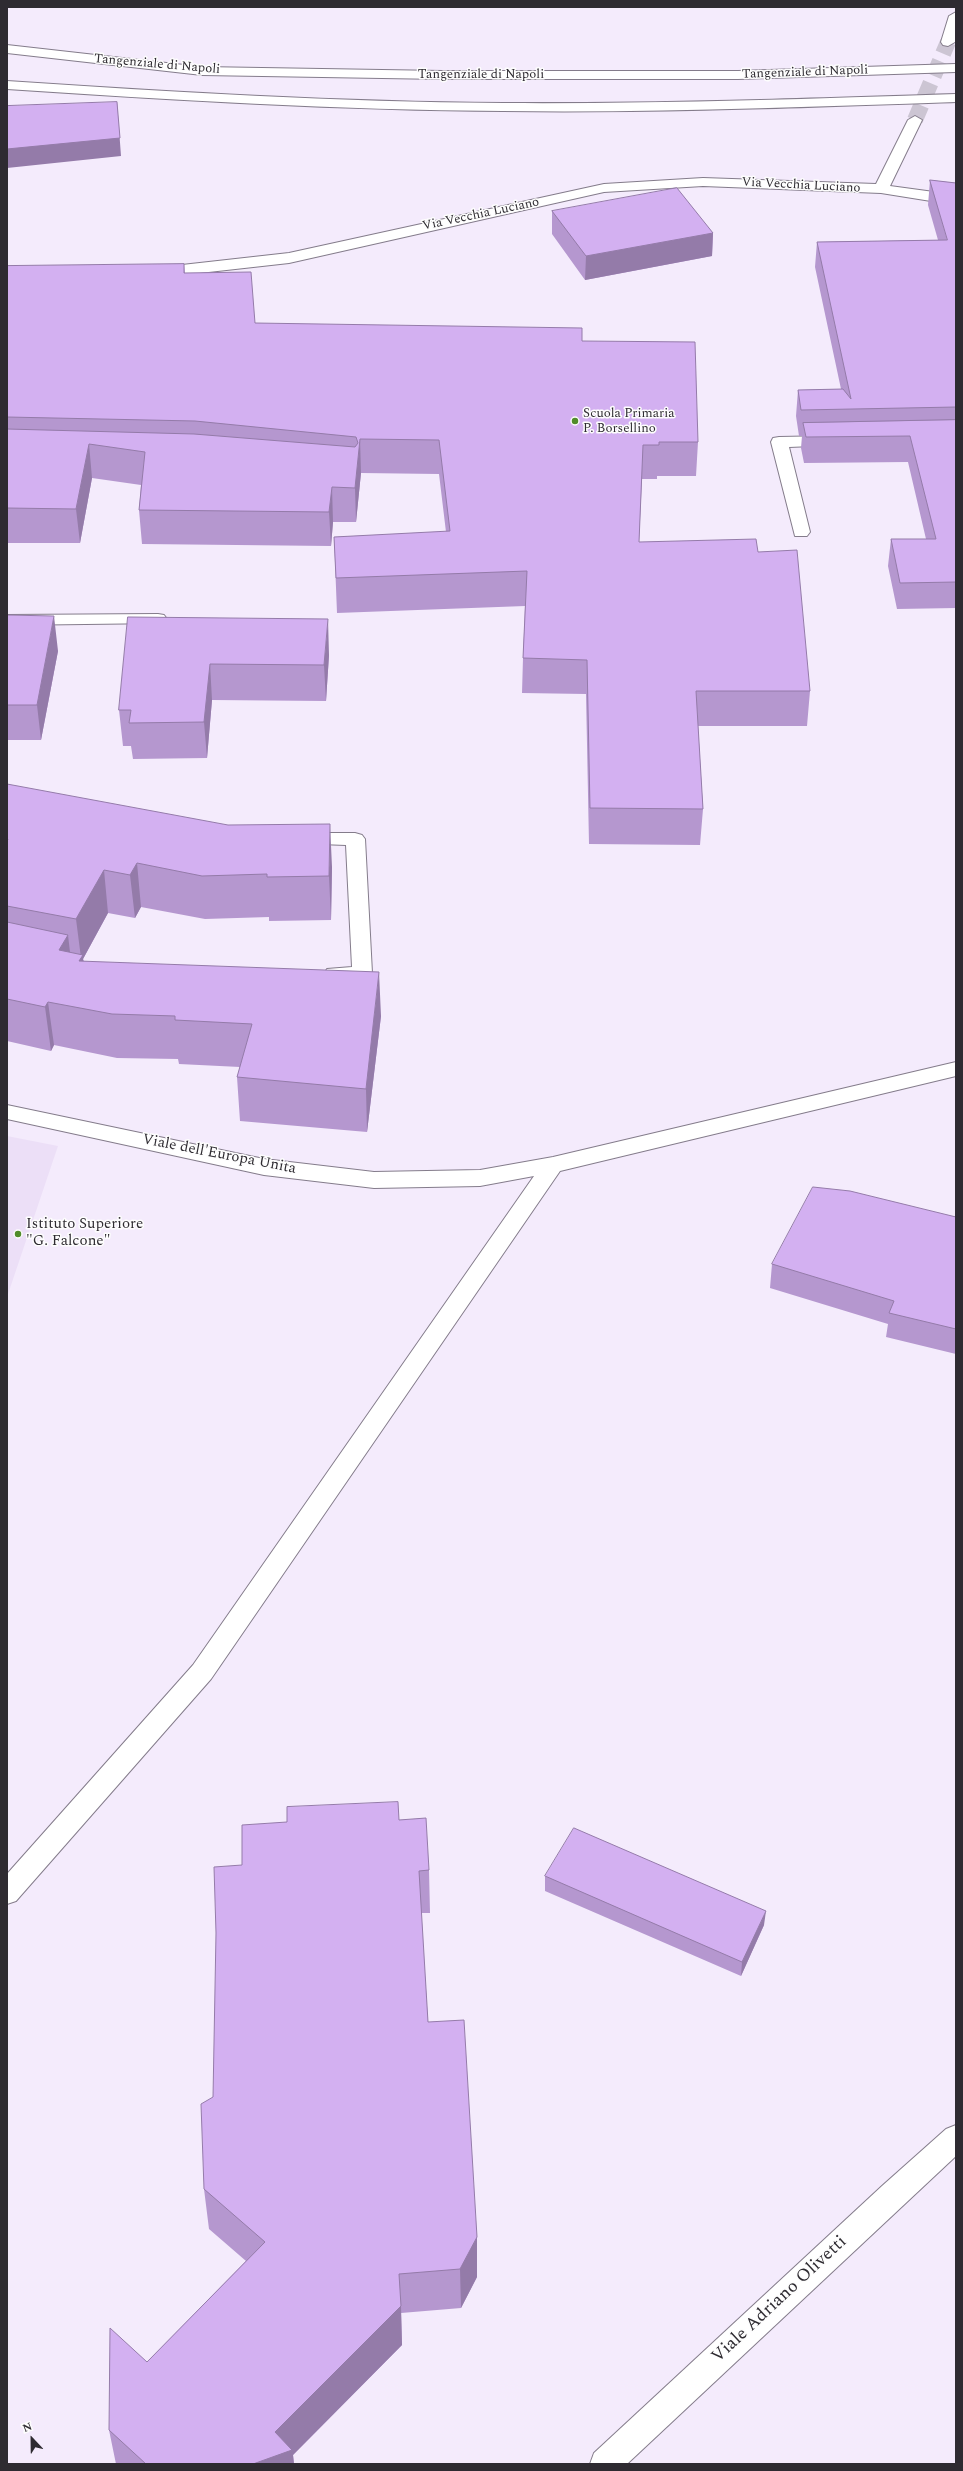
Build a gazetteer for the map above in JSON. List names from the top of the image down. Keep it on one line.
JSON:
{"streets":{"main road":["Tangenziale di Napoli","Via Vecchia Luciano","Viale dell'Europa Unita","Viale Adriano Olivetti"]},"places":["Scuola Primaria P. Borsellino","Istituto Superiore \"G. Falcone\""],"north":"top"}
